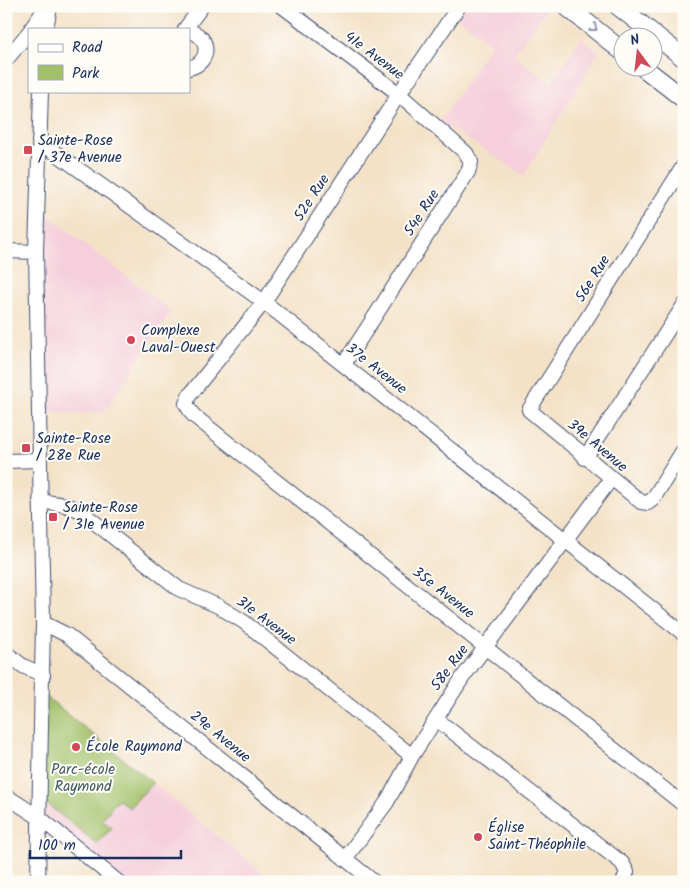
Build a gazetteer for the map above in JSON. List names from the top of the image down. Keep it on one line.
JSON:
{"streets":{"street":["41e Avenue","52e Rue","54e Rue","56e Rue","37e Avenue","39e Avenue","35e Avenue","31e Avenue","58e Rue","29e Avenue"]},"crossings":[["41e Avenue","52e Rue"],["41e Avenue","54e Rue"],["52e Rue","54e Rue"],["52e Rue","37e Avenue"],["52e Rue","35e Avenue"],["54e Rue","37e Avenue"],["56e Rue","39e Avenue"],["37e Avenue","58e Rue"],["39e Avenue","58e Rue"],["35e Avenue","58e Rue"],["31e Avenue","58e Rue"],["58e Rue","29e Avenue"]],"parks":["Parc-école Raymond"],"places":{"transit":["Sainte-Rose / 37e Avenue","Sainte-Rose / 28e Rue","Sainte-Rose / 31e Avenue"],"other":["Complexe Laval-Ouest","École Raymond","Église Saint-Théophile"]},"legend":["Road","Park"],"scale_bar":"100 m","north":"top"}
